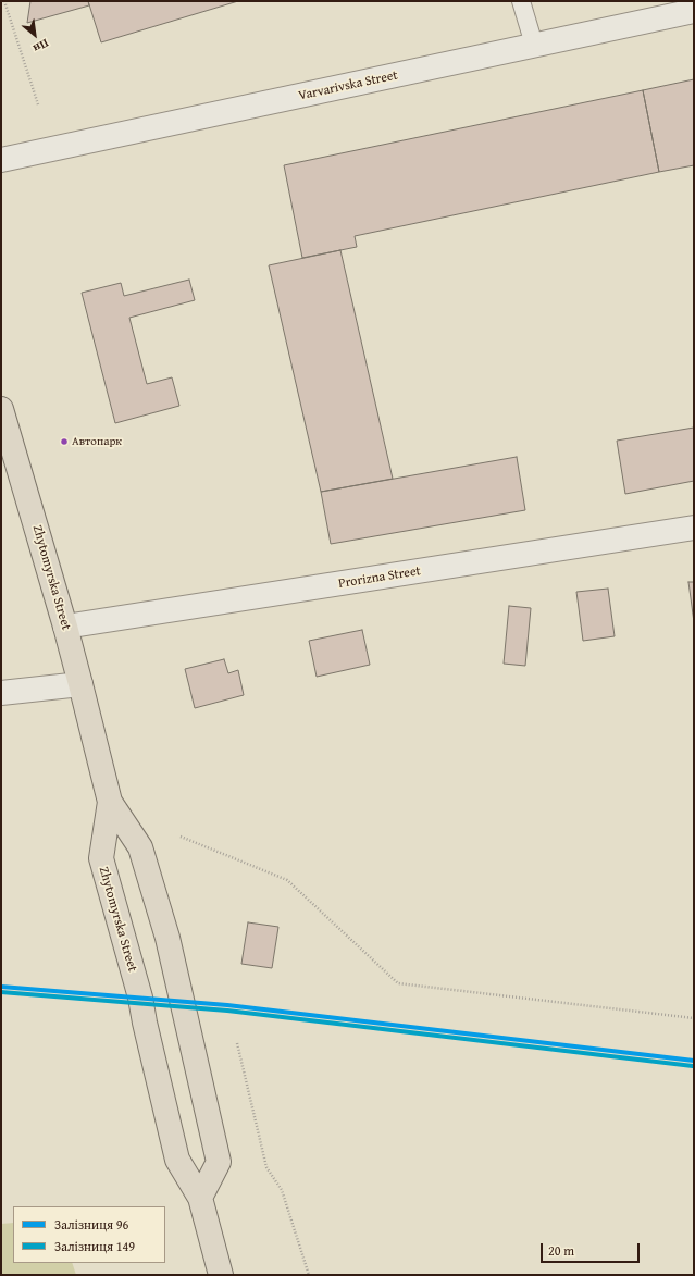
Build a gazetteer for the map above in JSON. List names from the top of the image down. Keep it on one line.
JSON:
{"streets":{"main road":["Zhytomyrska Street"],"street":["Varvarivska Street","Prorizna Street"]},"crossings":[["Zhytomyrska Street","Prorizna Street"]],"places":["Автопарк"],"lines":["rail line 96","rail line 149"],"legend":["Залізниця 96","Залізниця 149"],"scale_bar":"20 m","north":"bottom right"}
